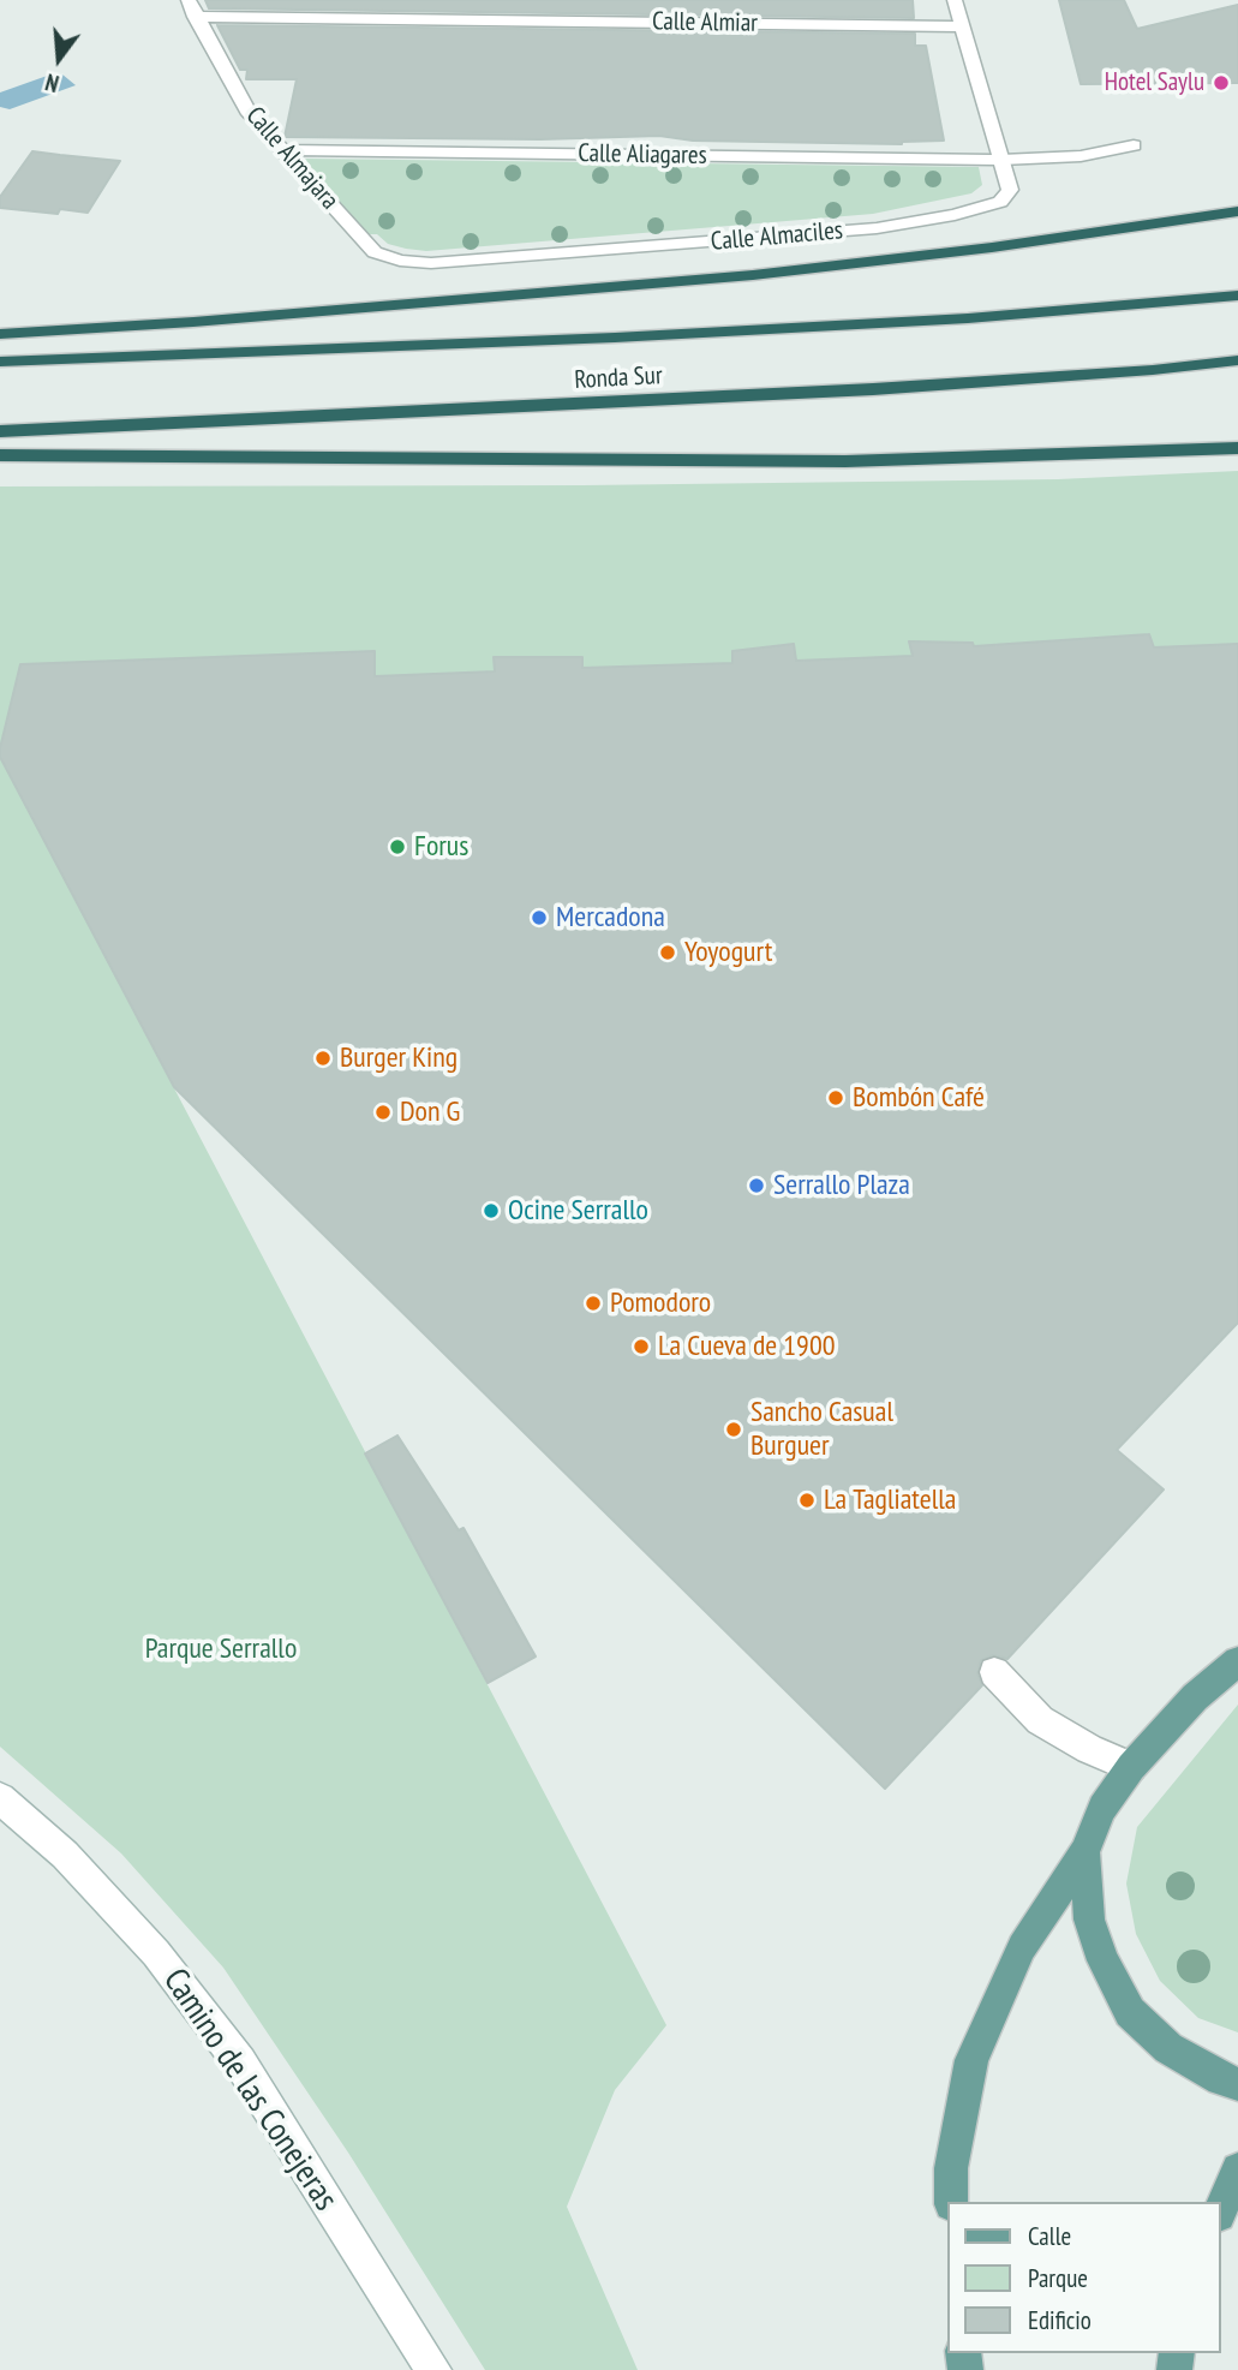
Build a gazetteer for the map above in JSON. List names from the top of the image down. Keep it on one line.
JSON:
{"streets":{"highway":["Ronda Sur"],"street":["Calle Almiar","Calle Aliagares","Calle Almajara","Calle Almaciles","Camino de las Conejeras"]},"crossings":[["Calle Almiar","Calle Almajara"],["Calle Almiar","Calle Almaciles"],["Calle Aliagares","Calle Almajara"],["Calle Aliagares","Calle Almaciles"],["Calle Almajara","Calle Almaciles"]],"parks":["Parque Serrallo"],"places":["Hotel Saylu","Forus","Mercadona","Yoyogurt","Burger King","Bombón Café","Don G","Serrallo Plaza","Ocine Serrallo","Pomodoro","La Cueva de 1900","Sancho Casual Burguer","La Tagliatella"],"legend":["Calle","Parque","Edificio"],"north":"bottom"}
